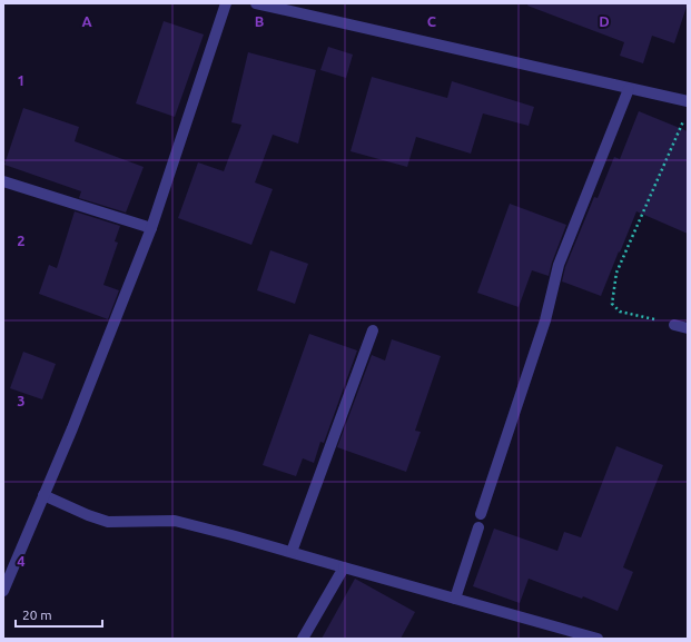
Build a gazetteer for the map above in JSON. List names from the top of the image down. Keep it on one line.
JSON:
{"scale_bar":"20 m","grid":{"columns":["A","B","C","D"],"rows":["1","2","3","4"]}}
